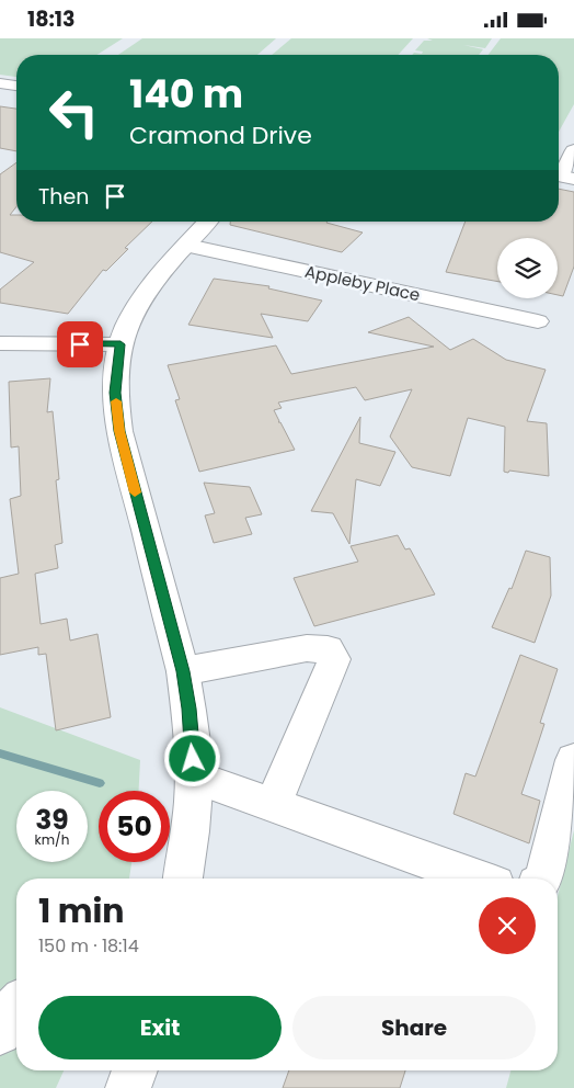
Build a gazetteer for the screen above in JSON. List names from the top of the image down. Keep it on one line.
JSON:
{"streets":{"main road":["Appleby Place"]},"page":{"status":"18:13","turn":["140 m","Cramond Drive"],"then":"Then","speed":"39 km/h","limit":"50","heading":["1 min","150 m · 18:14"],"buttons":["Exit","Share"]}}
